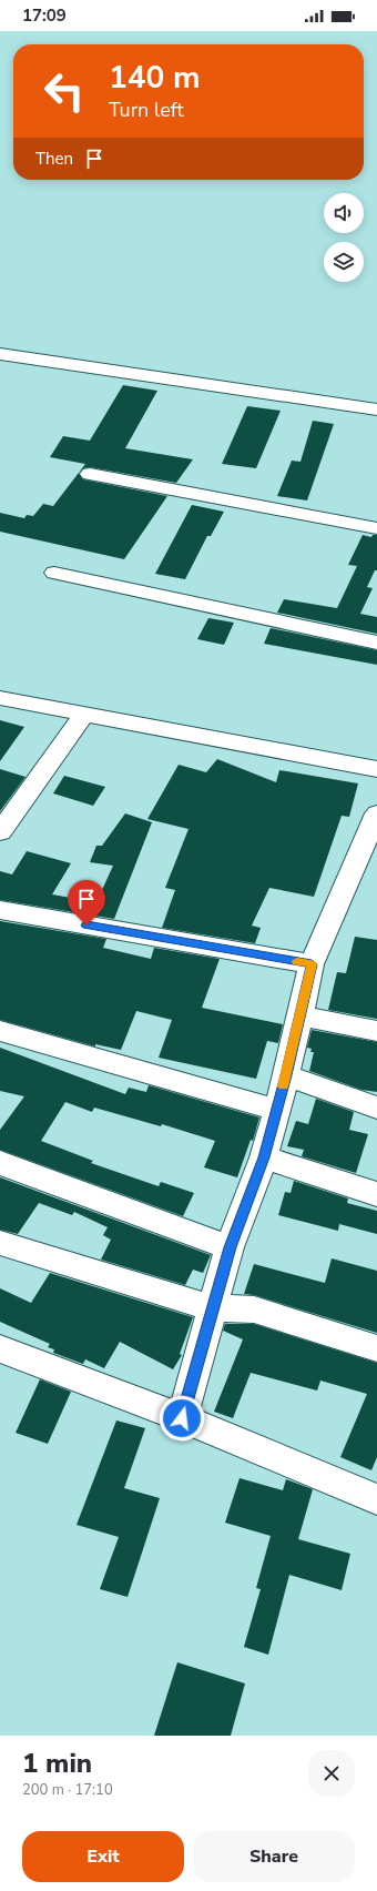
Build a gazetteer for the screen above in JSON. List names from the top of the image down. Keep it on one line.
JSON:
{"page":{"status":"17:09","turn":["140 m","Turn left"],"then":"Then","heading":["1 min","200 m · 17:10"],"buttons":["Exit","Share"]}}
